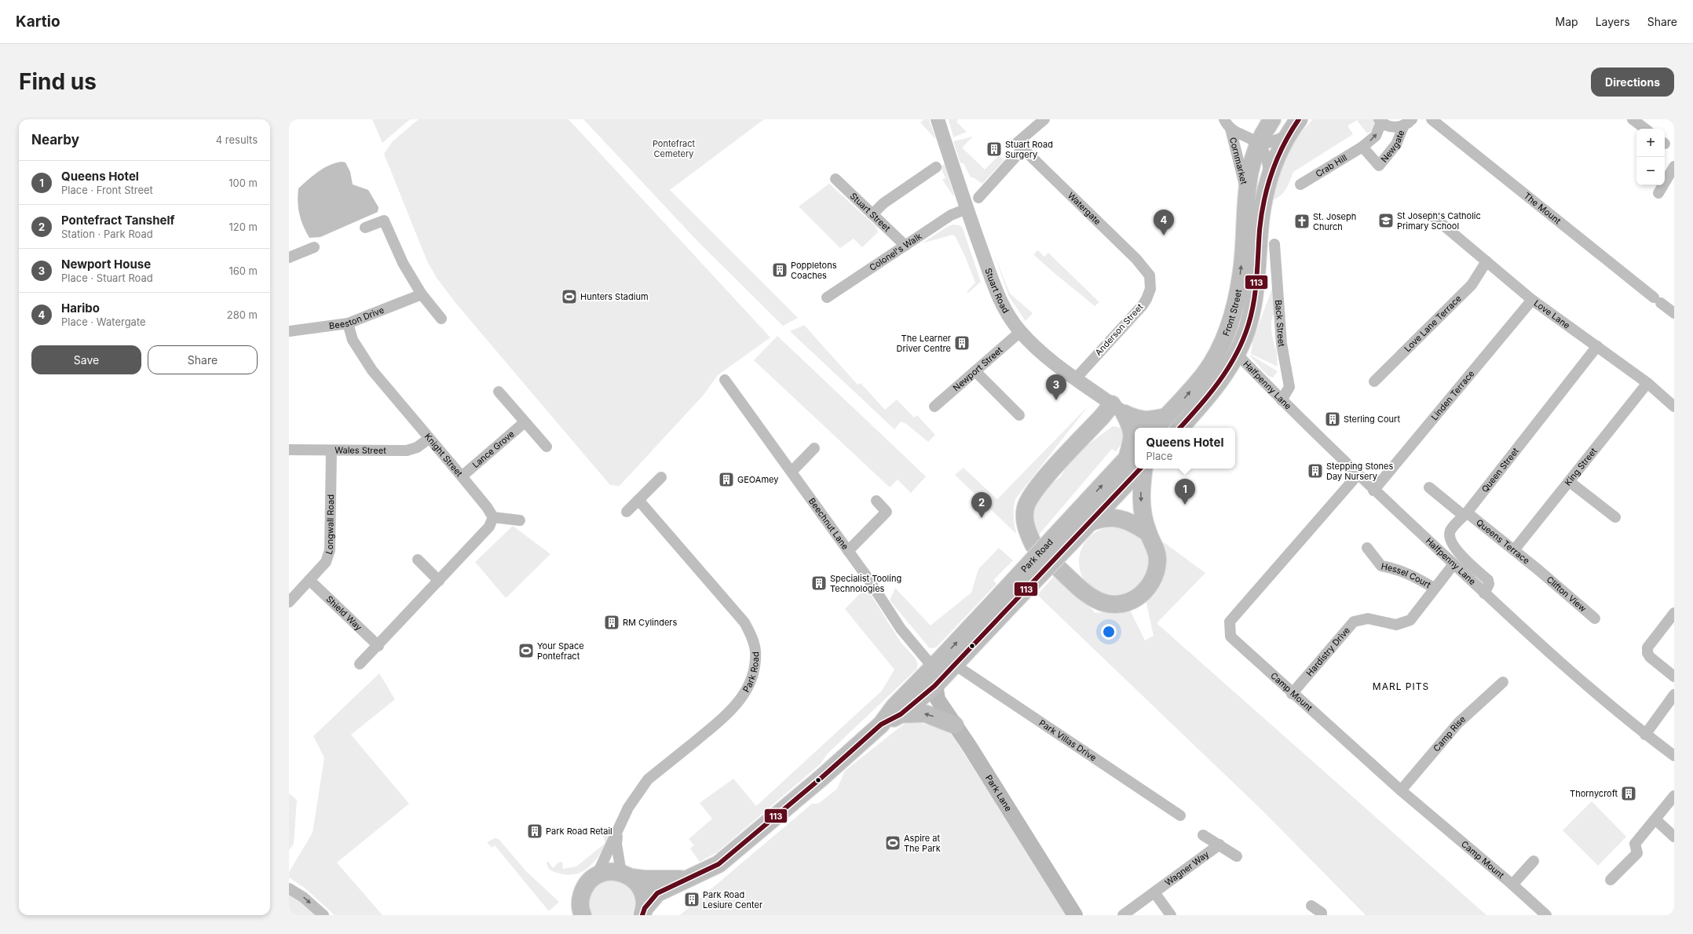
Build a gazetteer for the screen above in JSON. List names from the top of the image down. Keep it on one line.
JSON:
{"streets":{"main road":["Front Street","Park Road","Park Lane"],"street":["Newgate","Cornmarket","Crab Hill","Watergate","The Mount","Stuart Street","Colonel's Walk","Stuart Road","Love Lane","Beeston Drive","Back Street","Love Lane Terrace","Anderson Street","Newport Street","Halfpenny Lane","Linden Terrace","Lance Grove","Wales Street","Knight Street","King Street","Queen Street","Longwall Road","Beechnut Lane","Queens Terrace","Hessel Court","Clifton View","Shield Way","Hardistry Drive","Camp Mount","Camp Rise","Park Villas Drive","Wagner Way"]},"crossings":[["Newgate","Crab Hill"],["Cornmarket","Front Street"],["Watergate","Anderson Street"],["Stuart Street","Colonel's Walk"],["Colonel's Walk","Stuart Road"],["Stuart Road","Anderson Street"],["Stuart Road","Newport Street"],["Love Lane","Love Lane Terrace"],["Love Lane","Linden Terrace"],["Love Lane","King Street"],["Love Lane","Queen Street"],["Beeston Drive","Knight Street"],["Back Street","Halfpenny Lane"],["Halfpenny Lane","Linden Terrace"],["Halfpenny Lane","Queen Street"],["Halfpenny Lane","Hardistry Drive"],["Halfpenny Lane","Camp Mount"],["Lance Grove","Knight Street"],["Wales Street","Knight Street"],["Wales Street","Longwall Road"],["King Street","Queens Terrace"],["Queen Street","Queens Terrace"],["Longwall Road","Shield Way"],["Beechnut Lane","Park Road"],["Beechnut Lane","Park Lane"],["Queens Terrace","Clifton View"],["Park Road","Park Villas Drive"],["Park Road","Park Lane"],["Hessel Court","Hardistry Drive"],["Hardistry Drive","Camp Mount"],["Camp Mount","Camp Rise"]],"districts":["MARL PITS"],"parks":["Pontefract Cemetery"],"places":{"building":["Stuart Road Surgery","Poppletons Coaches","The Learner Driver Centre","Sterling Court","Stepping Stones Day Nursery","GEOAmey","Specialist Tooling Technologies","RM Cylinders","Thornycroft","Park Road Retail","Park Road Lesiure Center"],"school or university":["St Joseph's Catholic Primary School"],"church":["St. Joseph Church"],"sports":["Hunters Stadium","Your Space Pontefract","Aspire at The Park"]},"lines":["transit line 113"],"page":{"header":"Kartio","nav":["Map","Layers","Share"],"buttons":["Directions",["Save","Share"]],"title":"Find us","heading":["Nearby","4 results"],"map_buttons":["+","−"],"list":[{"mark":"1","name":"Queens Hotel","note":"Place · Front Street","value":"100 m"},{"mark":"2","name":"Pontefract Tanshelf","note":"Station · Park Road","value":"120 m"},{"mark":"3","name":"Newport House","note":"Place · Stuart Road","value":"160 m"},{"mark":"4","name":"Haribo","note":"Place · Watergate","value":"280 m"}],"pins":["4","3","1","2"],"popup":["Queens Hotel","Place"]}}
